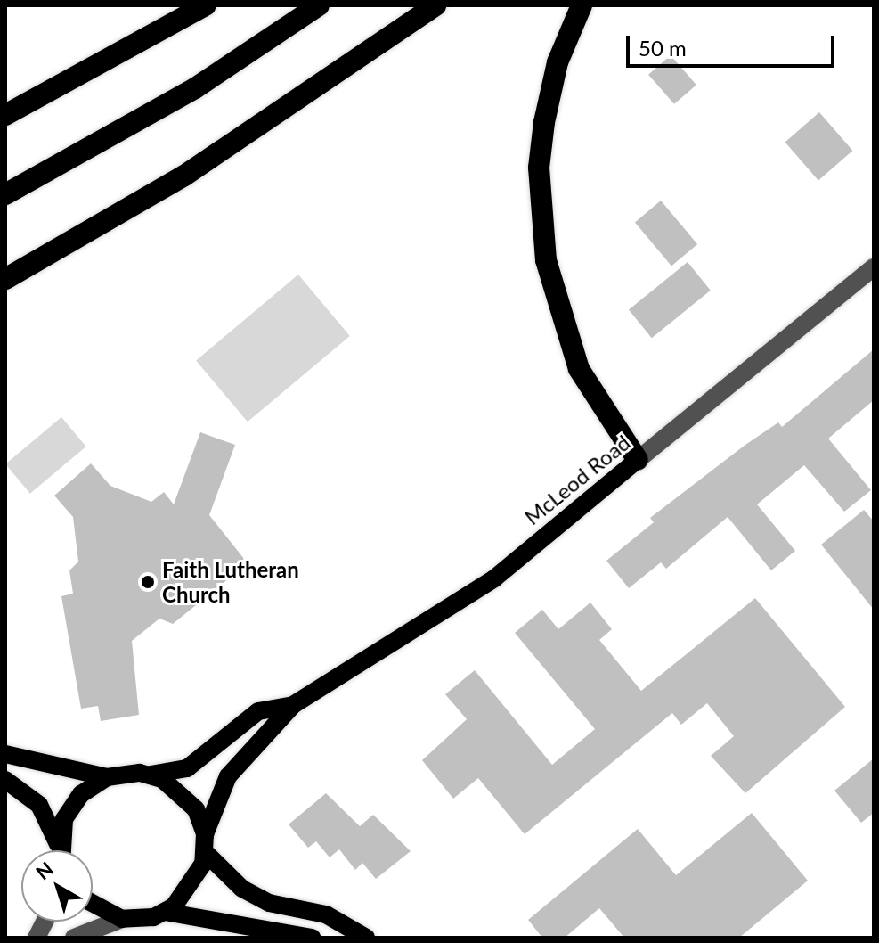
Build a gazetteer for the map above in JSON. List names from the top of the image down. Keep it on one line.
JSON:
{"streets":{"main road":["McLeod Road"]},"places":["Faith Lutheran Church"],"scale_bar":"50 m","north":"top left"}
